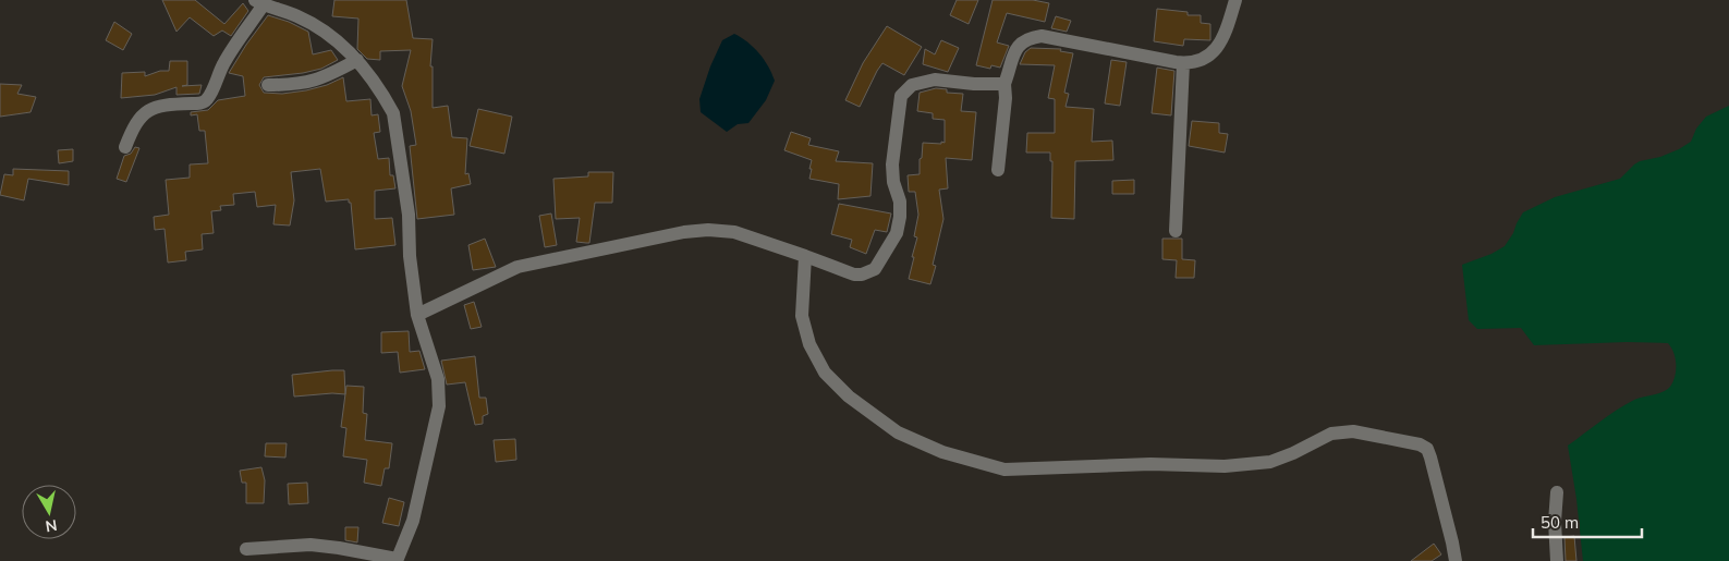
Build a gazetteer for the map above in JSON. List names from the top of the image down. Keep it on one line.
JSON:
{"scale_bar":"50 m","north":"bottom"}
